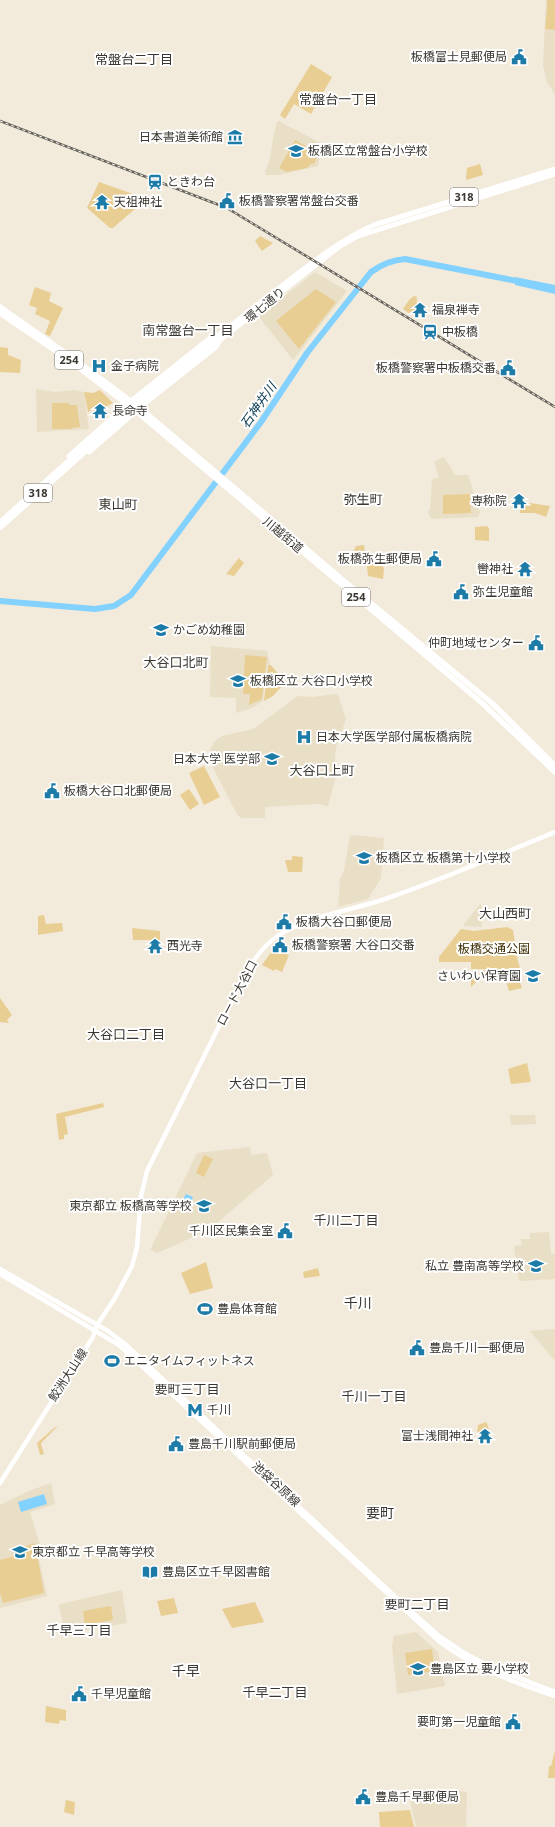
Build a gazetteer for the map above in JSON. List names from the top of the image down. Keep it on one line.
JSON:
{"streets":{"highway":["254","川越街道"],"main road":["318","環七通り","ロード大谷口","鮫洲大山線","池袋谷原線"]},"crossings":[["ロード大谷口","鮫洲大山線"],["鮫洲大山線","池袋谷原線"]],"districts":["常盤台二丁目","常盤台一丁目","南常盤台一丁目","弥生町","東山町","大谷口北町","大谷口上町","大山西町","大谷口二丁目","大谷口一丁目","千川二丁目","千川","要町三丁目","千川一丁目","要町","要町二丁目","千早三丁目","千早","千早二丁目"],"water":["石神井川"],"parks":["板橋交通公園"],"places":{"public building":["板橋富士見郵便局","板橋警察署常盤台交番","板橋警察署中板橋交番","板橋弥生郵便局","弥生児童館","仲町地域センター","板橋大谷口北郵便局","板橋大谷口郵便局","板橋警察署 大谷口交番","千川区民集会室","豊島千川一郵便局","豊島千川駅前郵便局","千早児童館","要町第一児童館","豊島千早郵便局"],"museum":["日本書道美術館"],"school or university":["板橋区立常盤台小学校","かごめ幼稚園","板橋区立 大谷口小学校","日本大学 医学部","板橋区立 板橋第十小学校","さいわい保育園","東京都立 板橋高等学校","私立 豊南高等学校","東京都立 千早高等学校","豊島区立 要小学校"],"station":["ときわ台","中板橋"],"temple":["天祖神社","福泉禅寺","長命寺","専称院","轡神社","西光寺","富士浅間神社"],"hospital":["金子病院","日本大学医学部付属板橋病院"],"sports":["豊島体育館","エニタイムフィットネス"],"metro station":["千川"],"library":["豊島区立千早図書館"]}}
